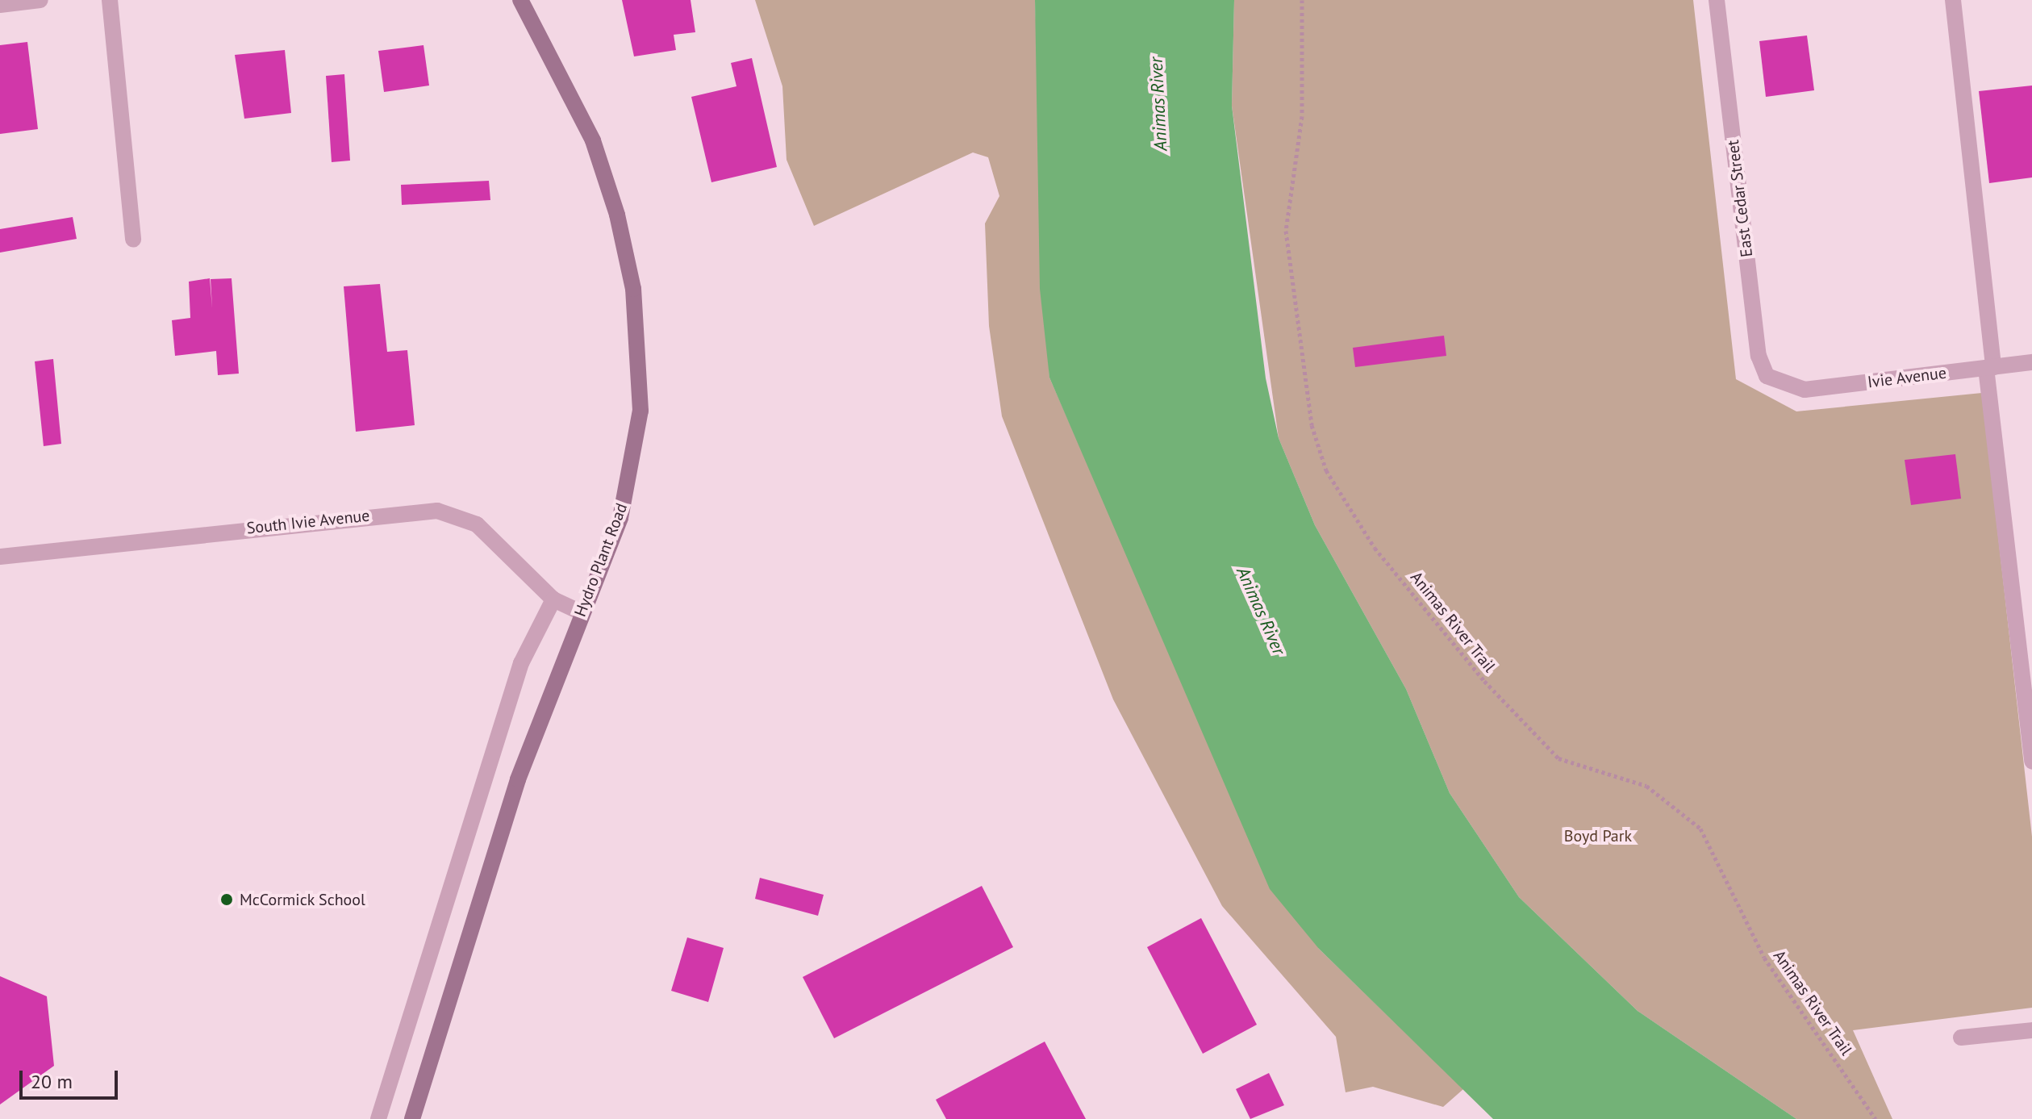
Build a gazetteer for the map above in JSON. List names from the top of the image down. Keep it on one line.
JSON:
{"streets":{"street":["East Cedar Street","Ivie Avenue","South Ivie Avenue","Hydro Plant Road"],"path":["Animas River Trail"]},"crossings":[["East Cedar Street","Ivie Avenue"],["South Ivie Avenue","Hydro Plant Road"]],"water":["Animas River"],"parks":["Boyd Park"],"places":["McCormick School"],"scale_bar":"20 m"}
